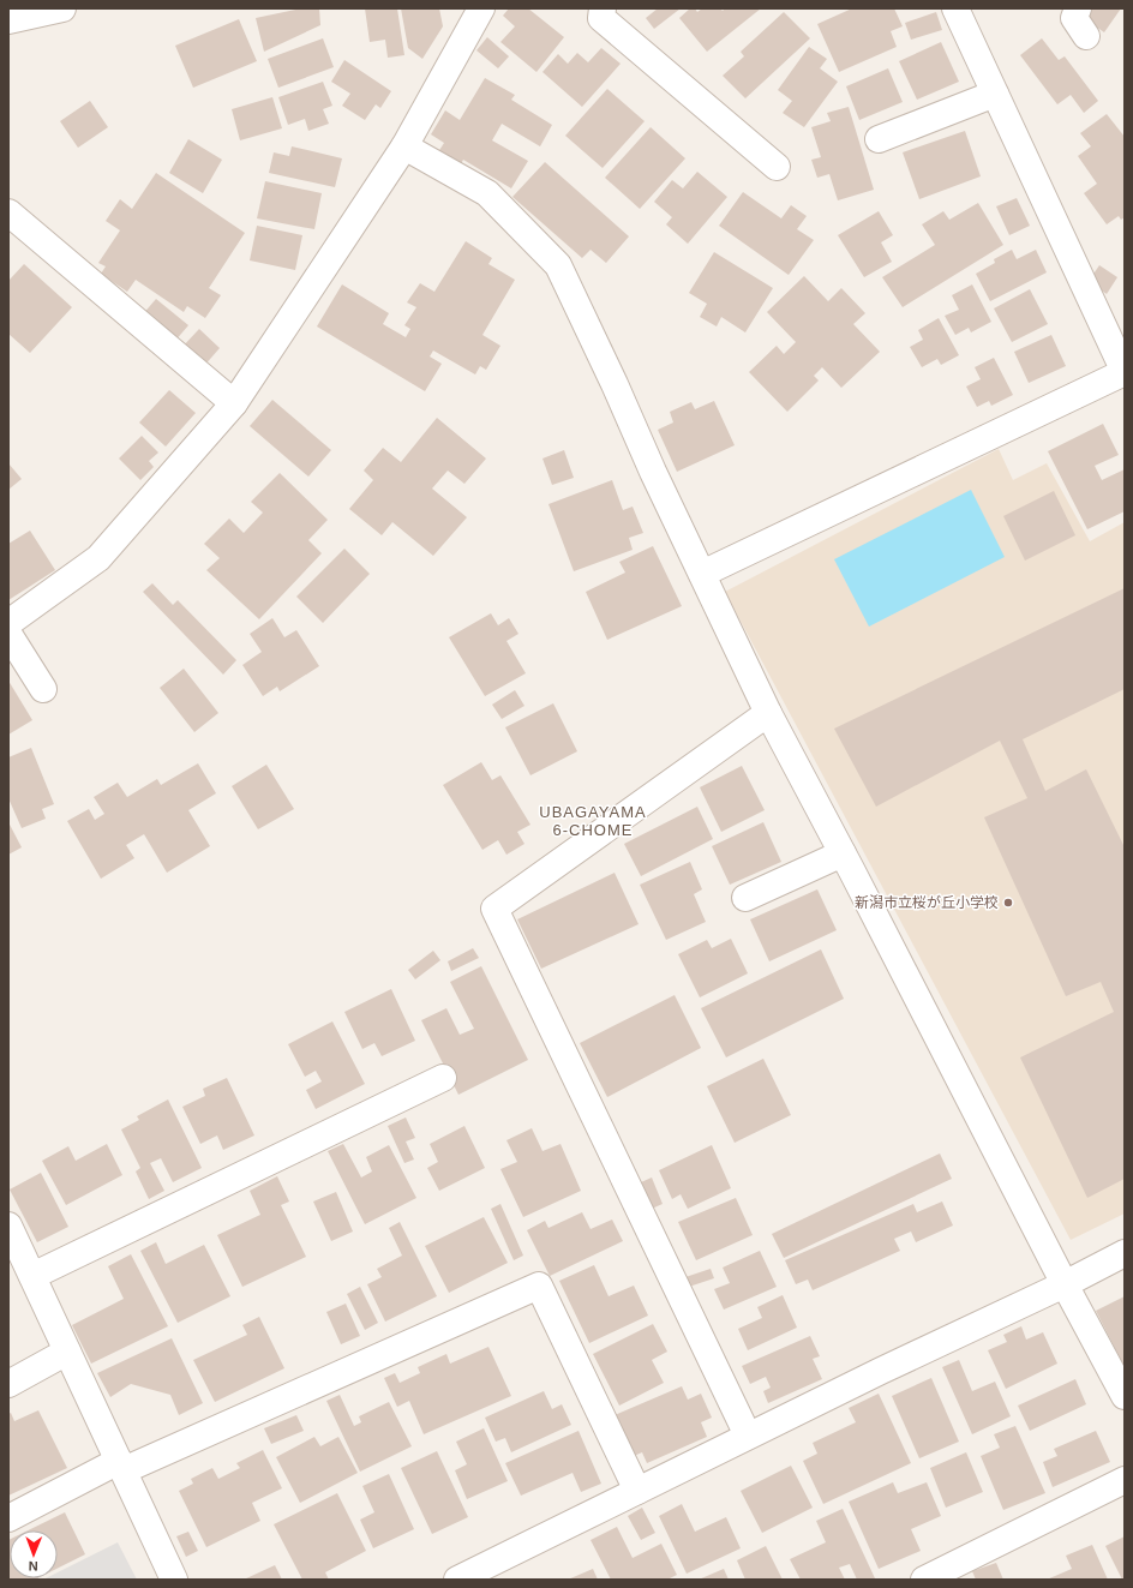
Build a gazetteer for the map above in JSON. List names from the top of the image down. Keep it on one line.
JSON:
{"districts":["UBAGAYAMA 6-CHOME"],"places":["新潟市立桜が丘小学校"],"north":"bottom"}
